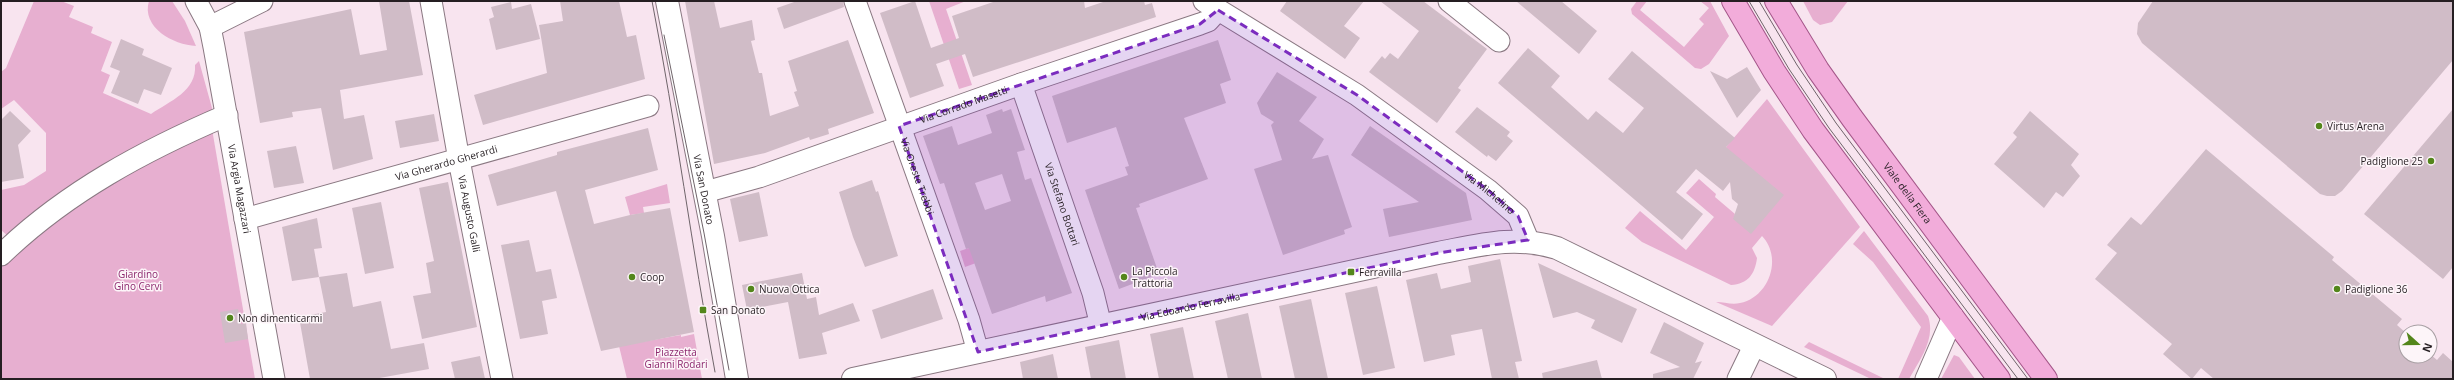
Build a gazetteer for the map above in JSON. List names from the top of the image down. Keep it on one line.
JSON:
{"streets":{"main road":["Viale della Fiera"],"street":["Via Corrado Masetti","Via Gherardo Gherardi","Via Oreste Trebbi","Via Argia Magazzari","Via San Donato","Via Michelino","Via Stefano Bottari","Via Augusto Galli","Via Edoardo Ferravilla"]},"crossings":[["Via Corrado Masetti","Via Oreste Trebbi"],["Via Corrado Masetti","Via San Donato"],["Via Corrado Masetti","Via Michelino"],["Via Corrado Masetti","Via Stefano Bottari"],["Via Gherardo Gherardi","Via Argia Magazzari"],["Via Gherardo Gherardi","Via Augusto Galli"],["Via Oreste Trebbi","Via Edoardo Ferravilla"],["Via Michelino","Via Edoardo Ferravilla"],["Via Stefano Bottari","Via Edoardo Ferravilla"]],"parks":["Giardino Gino Cervi","Piazzetta Gianni Rodari"],"places":{"other":["Virtus Arena","Padiglione 25","Coop","La Piccola Trattoria","Nuova Ottica","Padiglione 36","Non dimenticarmi"],"transit":["Ferravilla","San Donato"]},"north":"right"}
